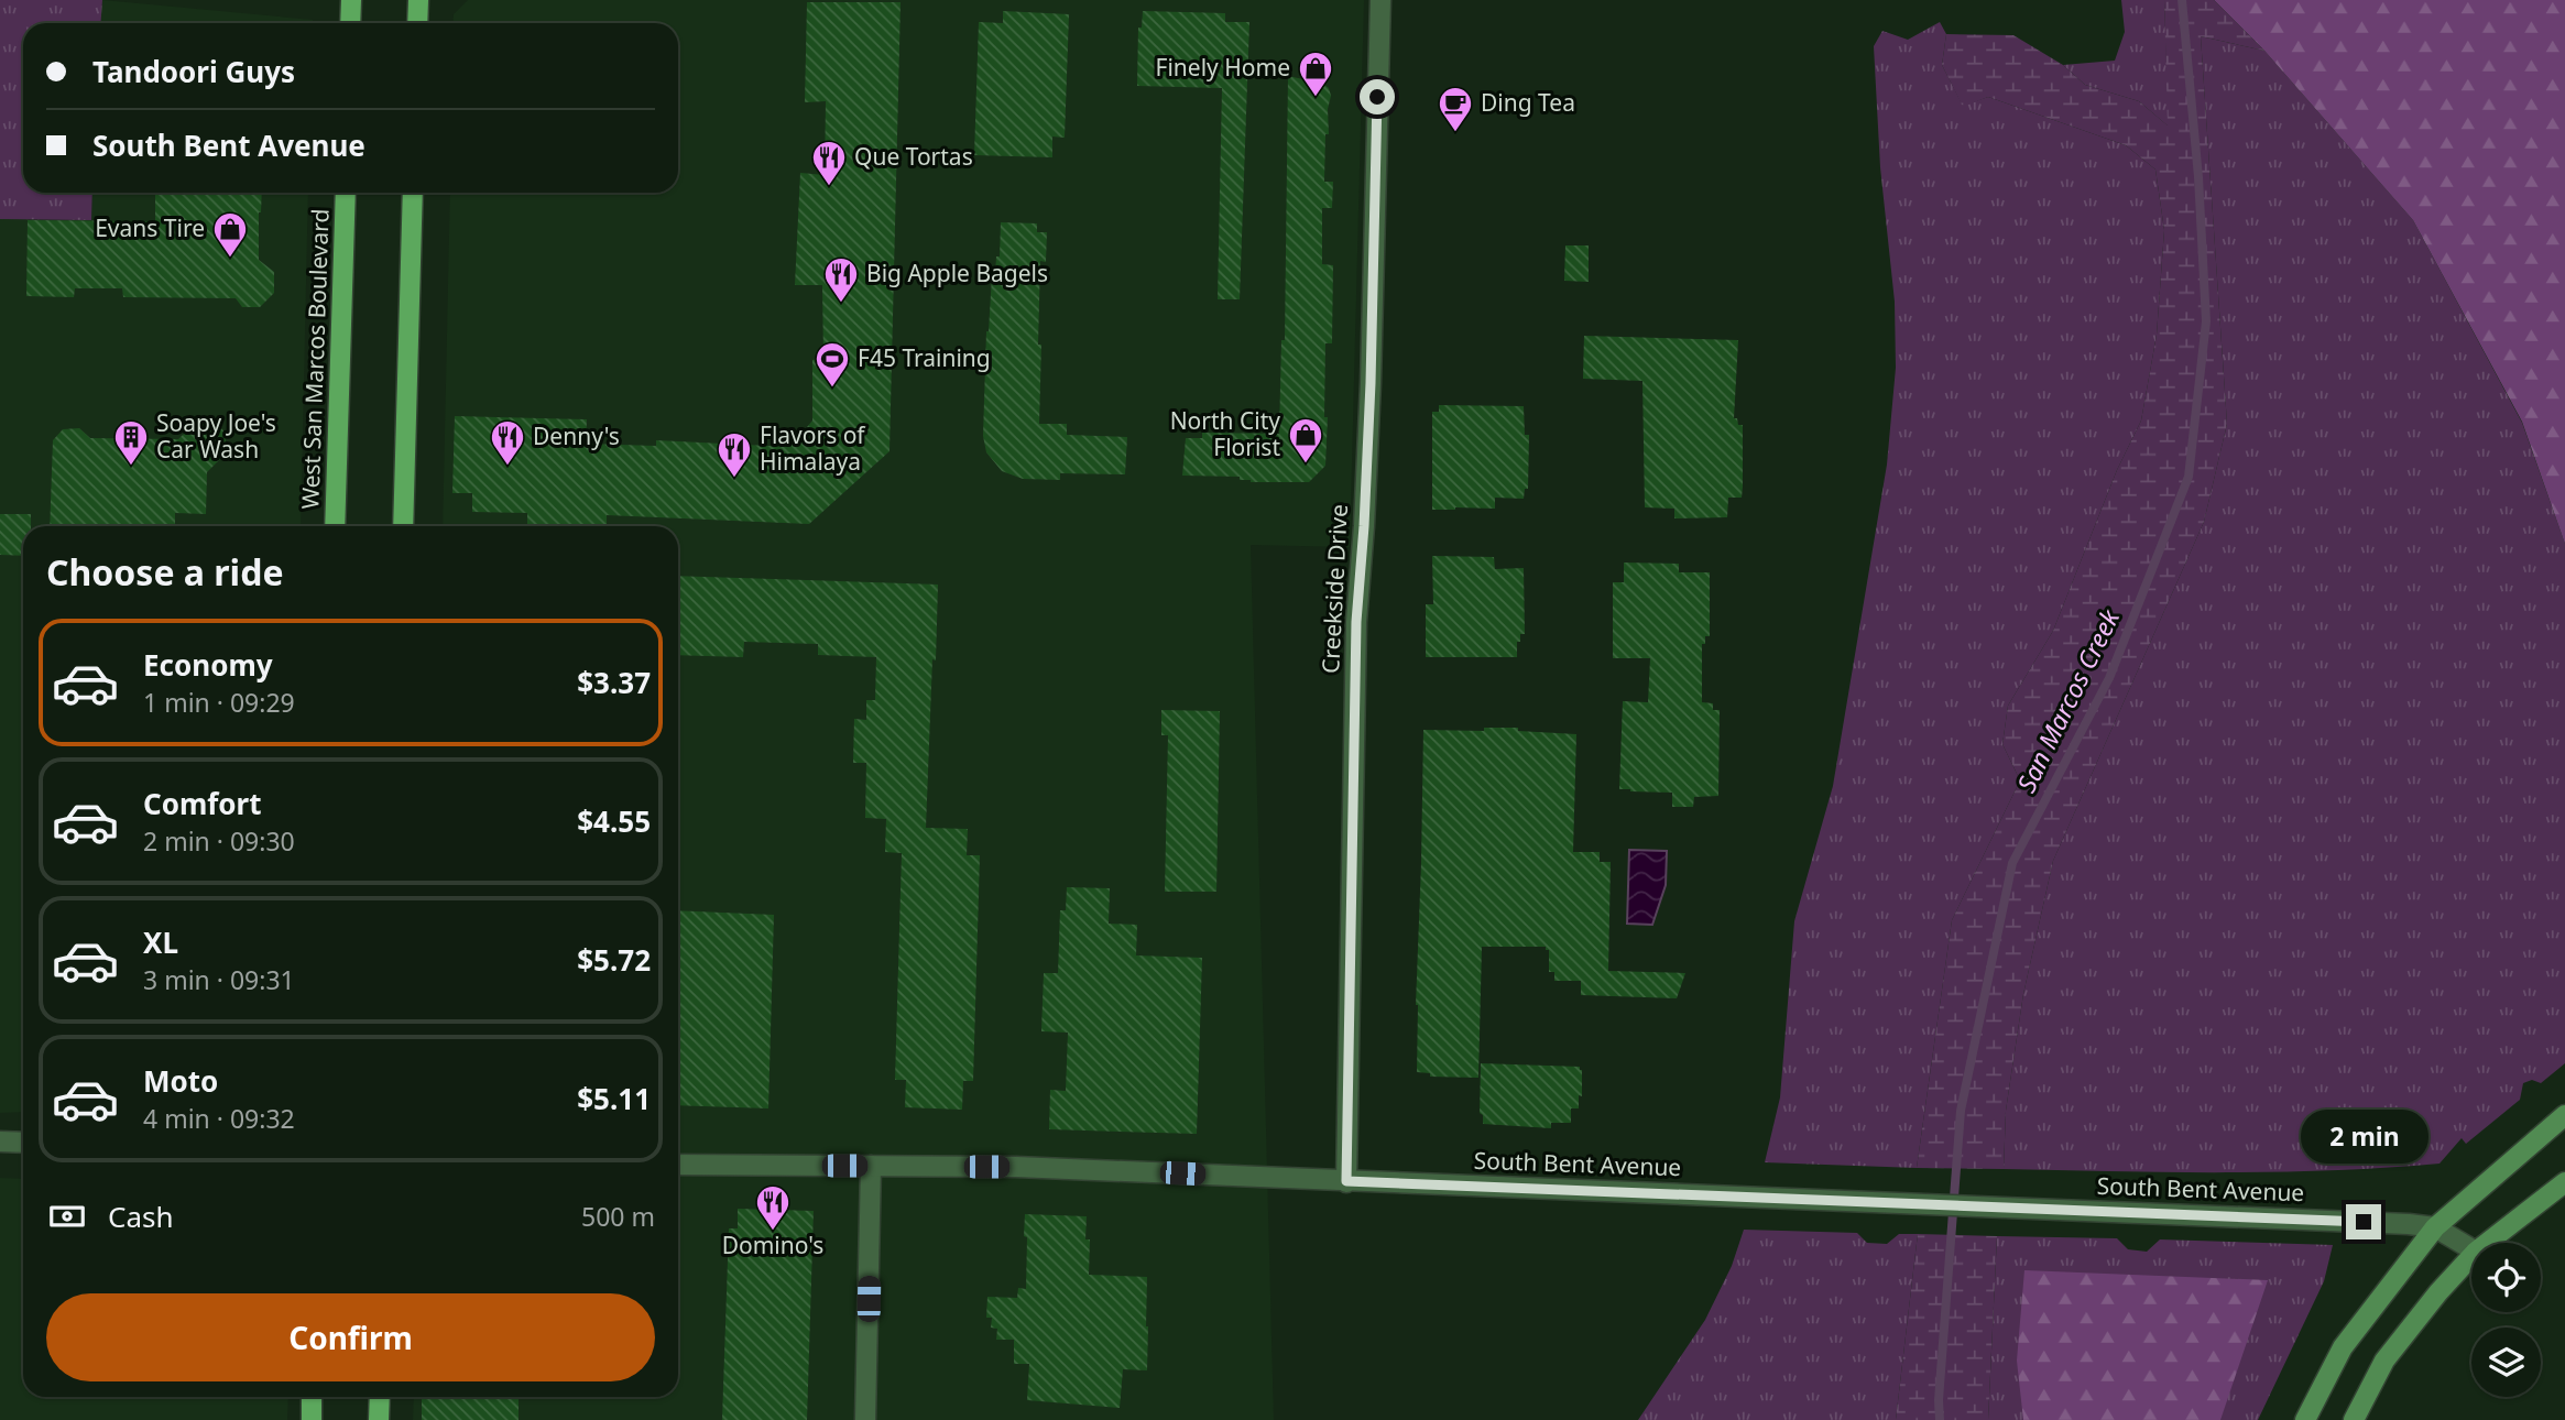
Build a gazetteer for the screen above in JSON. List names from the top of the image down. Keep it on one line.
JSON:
{"streets":{"main road":["West San Marcos Boulevard"],"street":["Creekside Drive","South Bent Avenue"]},"crossings":[["Creekside Drive","South Bent Avenue"]],"water":["San Marcos Creek"],"places":{"shop":["Finely Home","Evans Tire","North City Florist"],"cafe":["Ding Tea"],"restaurant":["Que Tortas","Big Apple Bagels","Denny's","Flavors of Himalaya","Domino's"],"sports":["F45 Training"],"building":["Soapy Joe's Car Wash"]},"page":{"banner":["Tandoori Guys","South Bent Avenue"],"heading":"Choose a ride","list":[{"name":"Economy","note":"1 min · 09:29","value":"$3.37"},{"name":"Comfort","note":"2 min · 09:30","value":"$4.55"},{"name":"XL","note":"3 min · 09:31","value":"$5.72"},{"name":"Moto","note":"4 min · 09:32","value":"$5.11"}],"bubble":"2 min","pay":["Cash","500 m"],"buttons":"Confirm"}}
